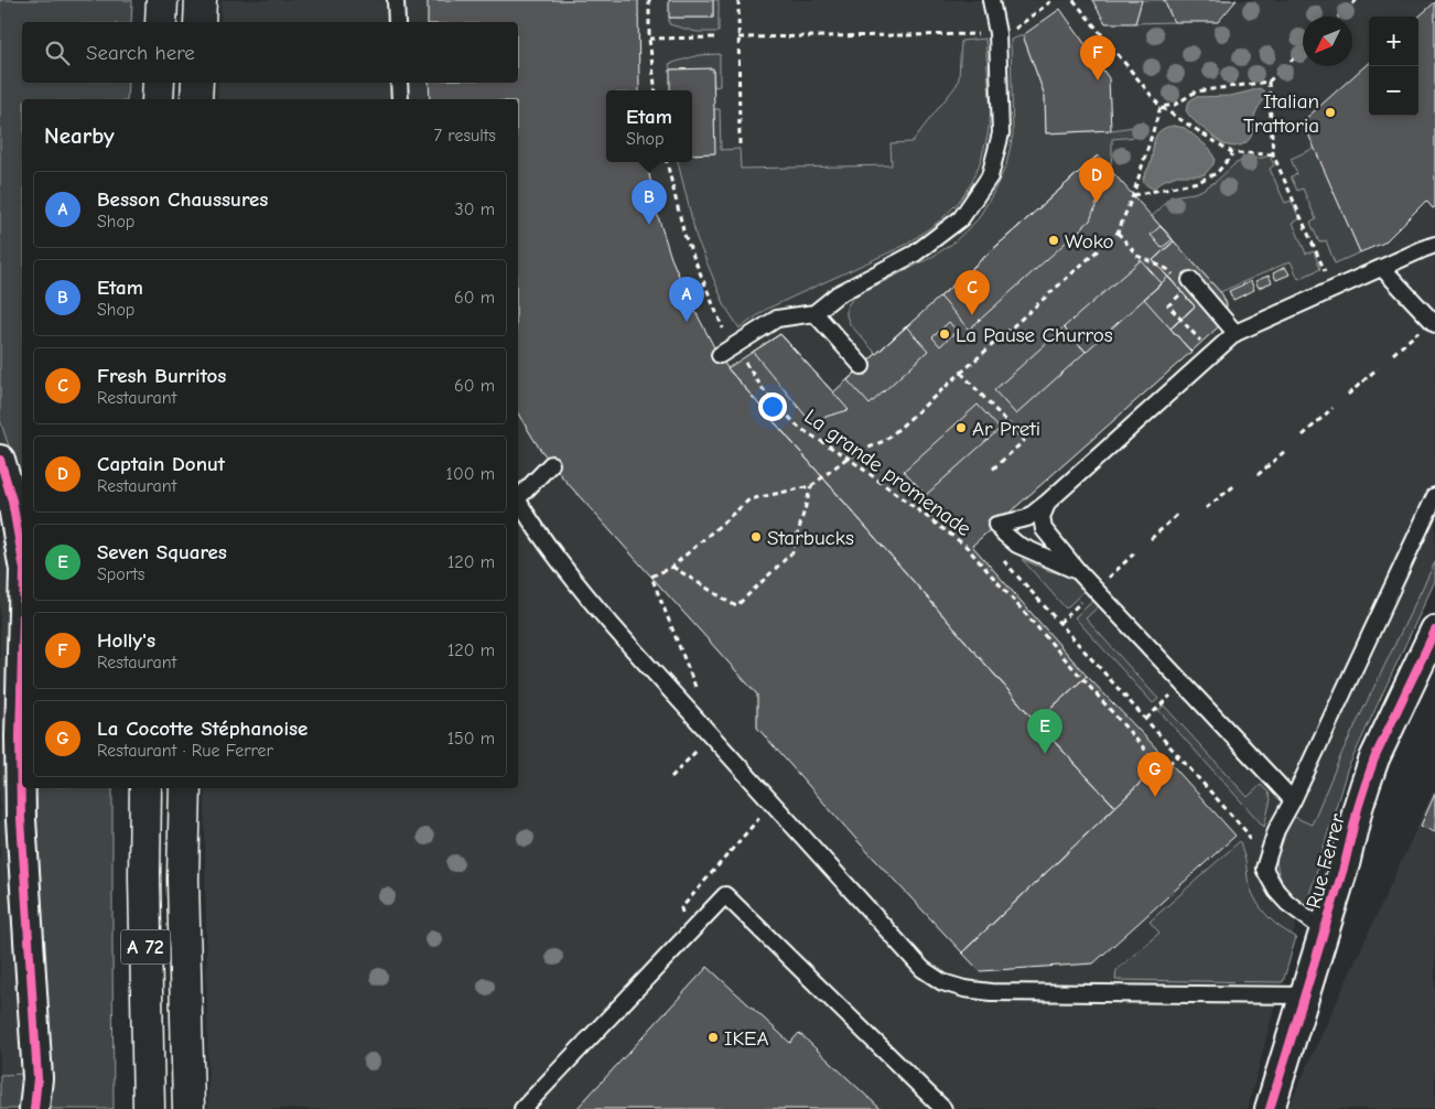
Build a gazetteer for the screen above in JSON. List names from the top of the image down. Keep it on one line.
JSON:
{"streets":{"highway":["A 72"],"street":["Rue Ferrer"],"path":["La grande promenade"]},"places":["Italian Trattoria","Woko","La Pause Churros","Ar Preti","Starbucks","IKEA"],"north":"bottom left","page":{"map_buttons":["+","−"],"search":"Search here","pins":["F","D","B","C","A","E","G"],"popup":["Etam","Shop"],"heading":["Nearby","7 results"],"list":[{"mark":"A","name":"Besson Chaussures","note":"Shop","value":"30 m"},{"mark":"B","name":"Etam","note":"Shop","value":"60 m"},{"mark":"C","name":"Fresh Burritos","note":"Restaurant","value":"60 m"},{"mark":"D","name":"Captain Donut","note":"Restaurant","value":"100 m"},{"mark":"E","name":"Seven Squares","note":"Sports","value":"120 m"},{"mark":"F","name":"Holly's","note":"Restaurant","value":"120 m"},{"mark":"G","name":"La Cocotte Stéphanoise","note":"Restaurant · Rue Ferrer","value":"150 m"}]}}
